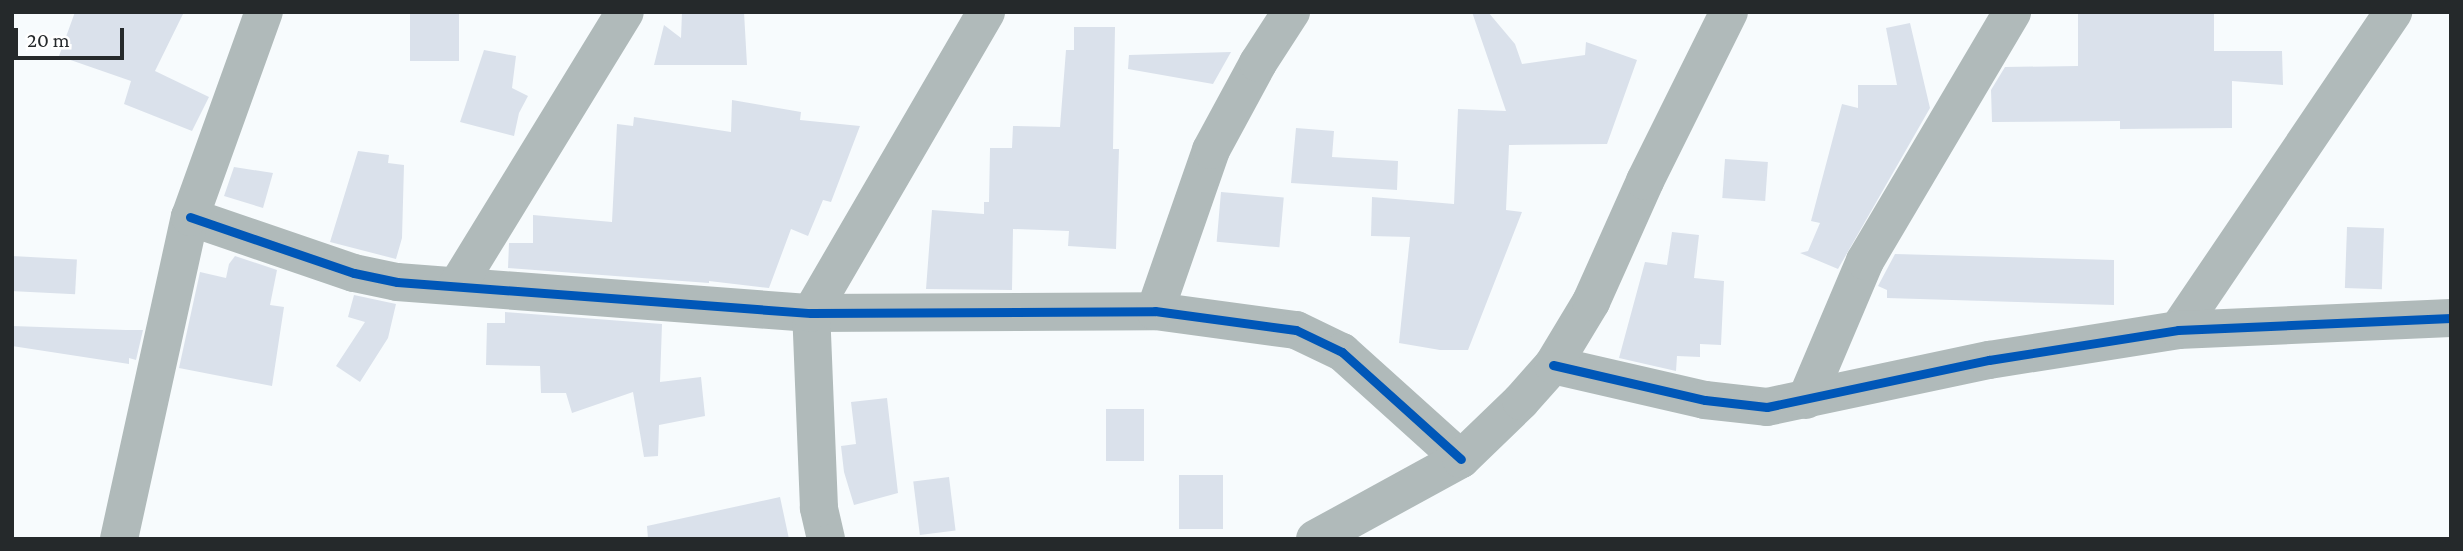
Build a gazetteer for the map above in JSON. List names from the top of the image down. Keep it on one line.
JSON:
{"scale_bar":"20 m"}
